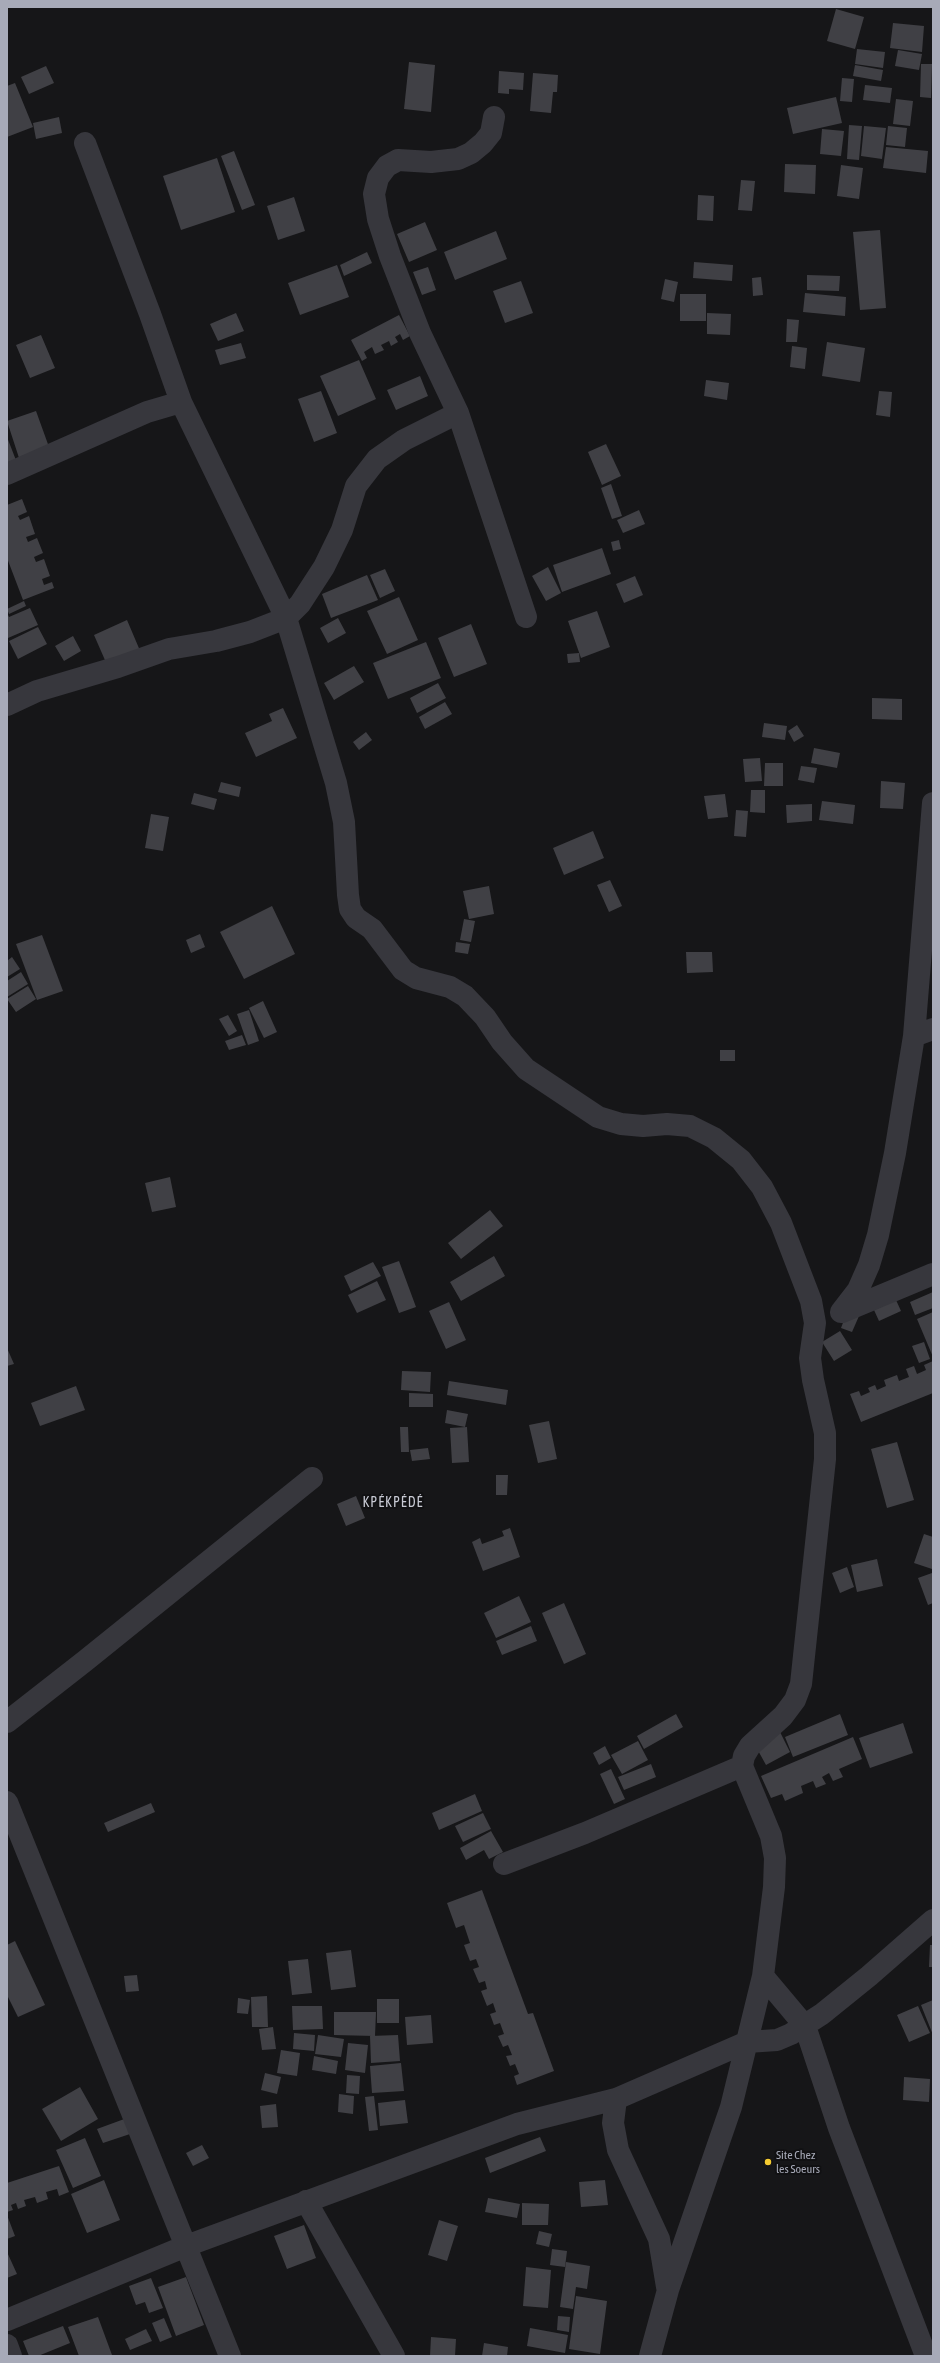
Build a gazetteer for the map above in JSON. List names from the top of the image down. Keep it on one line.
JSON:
{"districts":["KPÉKPÉDÉ"],"places":["Site Chez les Soeurs"]}
